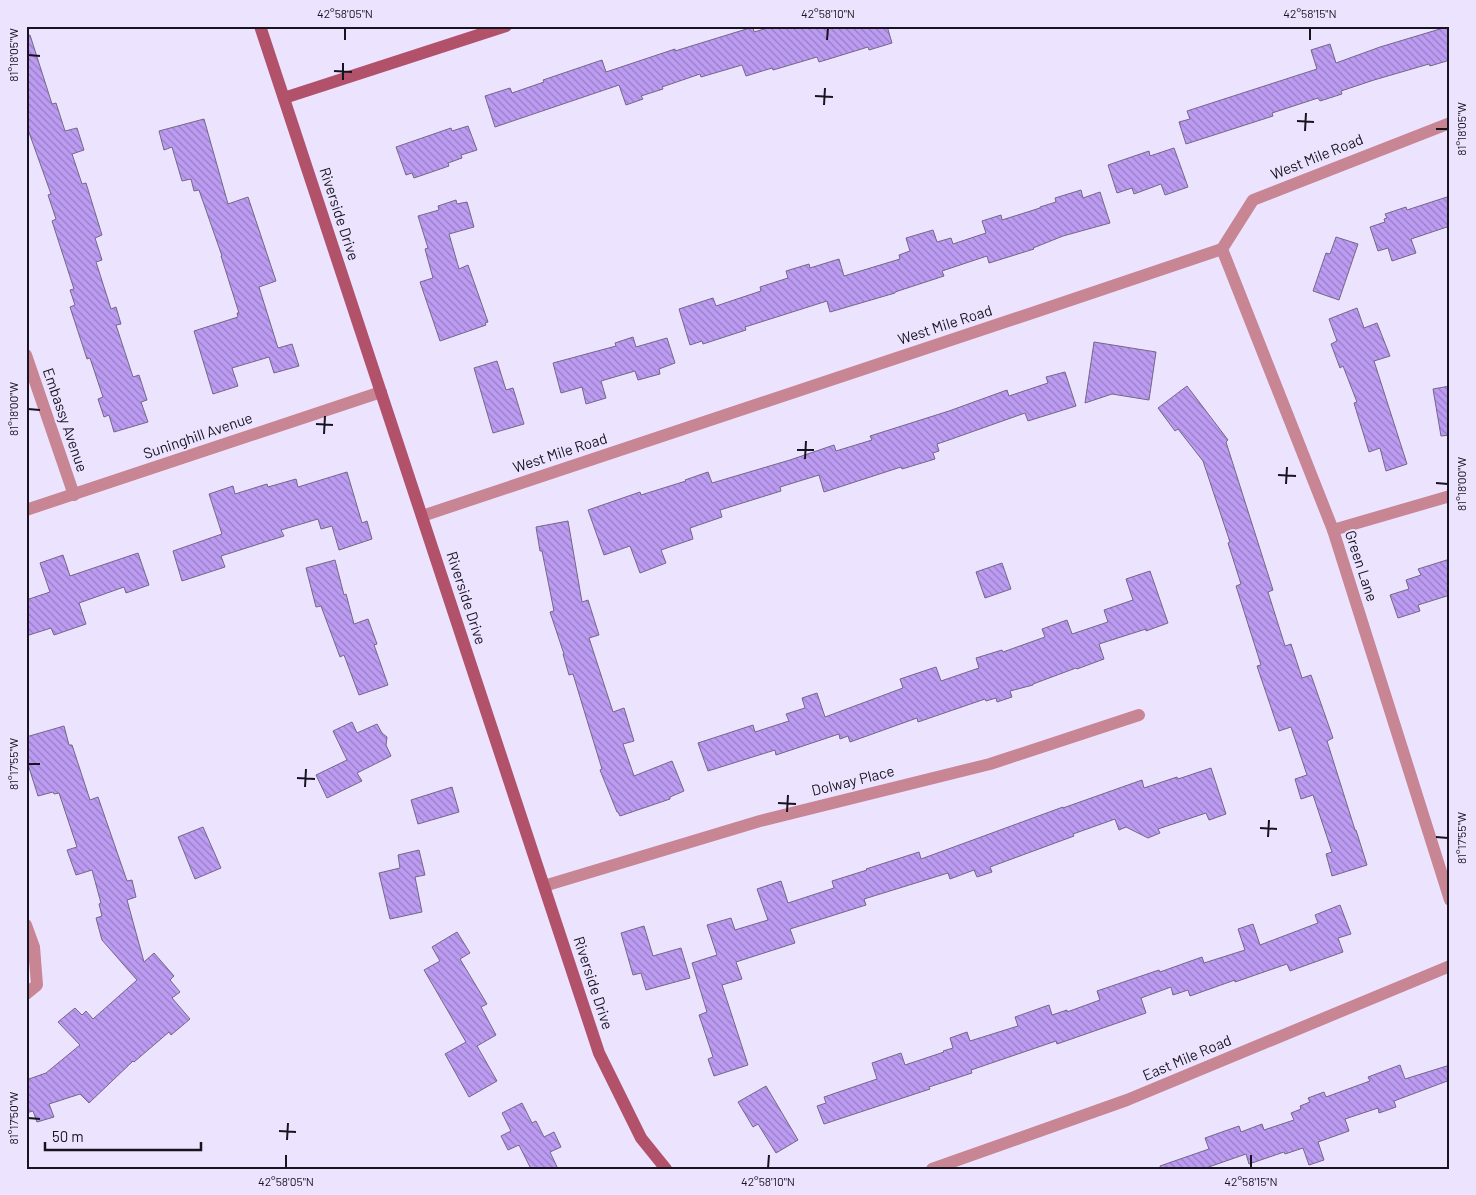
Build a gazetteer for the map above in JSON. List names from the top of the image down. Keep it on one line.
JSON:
{"streets":{"main road":["Riverside Drive"],"street":["West Mile Road","Embassy Avenue","Suninghill Avenue","Green Lane","Dolway Place","East Mile Road"]},"crossings":[["West Mile Road","Riverside Drive"],["West Mile Road","Green Lane"],["Riverside Drive","Suninghill Avenue"],["Riverside Drive","Dolway Place"],["Embassy Avenue","Suninghill Avenue"]],"scale_bar":"50 m","coordinates":["42°58'05\"N","42°58'10\"N","42°58'15\"N","81°18'05\"W","81°18'00\"W","81°17'55\"W","81°17'50\"W"]}
